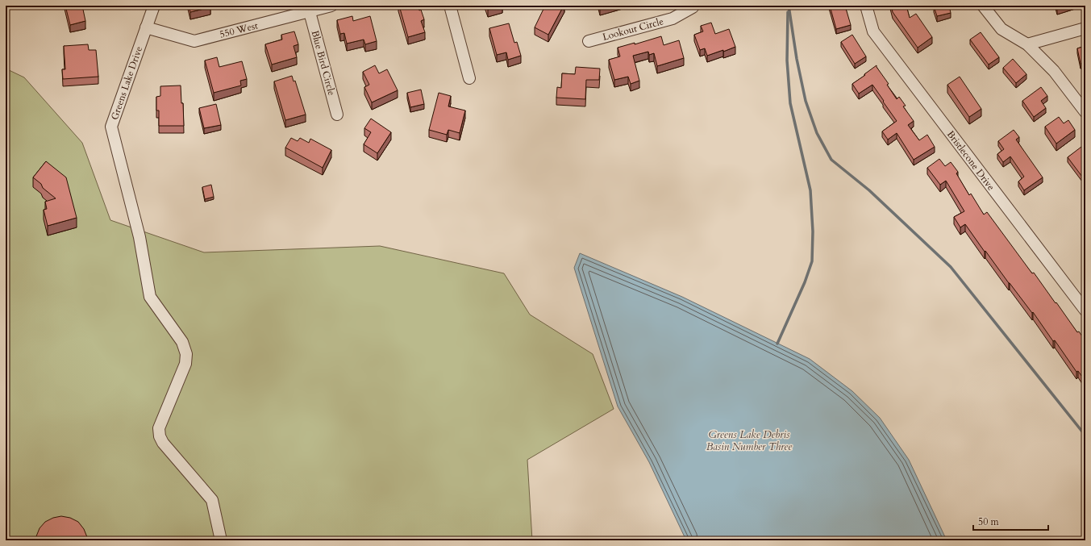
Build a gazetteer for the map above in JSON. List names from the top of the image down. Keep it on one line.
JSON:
{"streets":{"street":["Lookout Circle","550 West","Blue Bird Circle","Greens Lake Drive","Bristlecone Drive"]},"crossings":[["550 West","Blue Bird Circle"],["550 West","Greens Lake Drive"]],"water":["Greens Lake Debris Basin Number Three"],"scale_bar":"50 m"}
